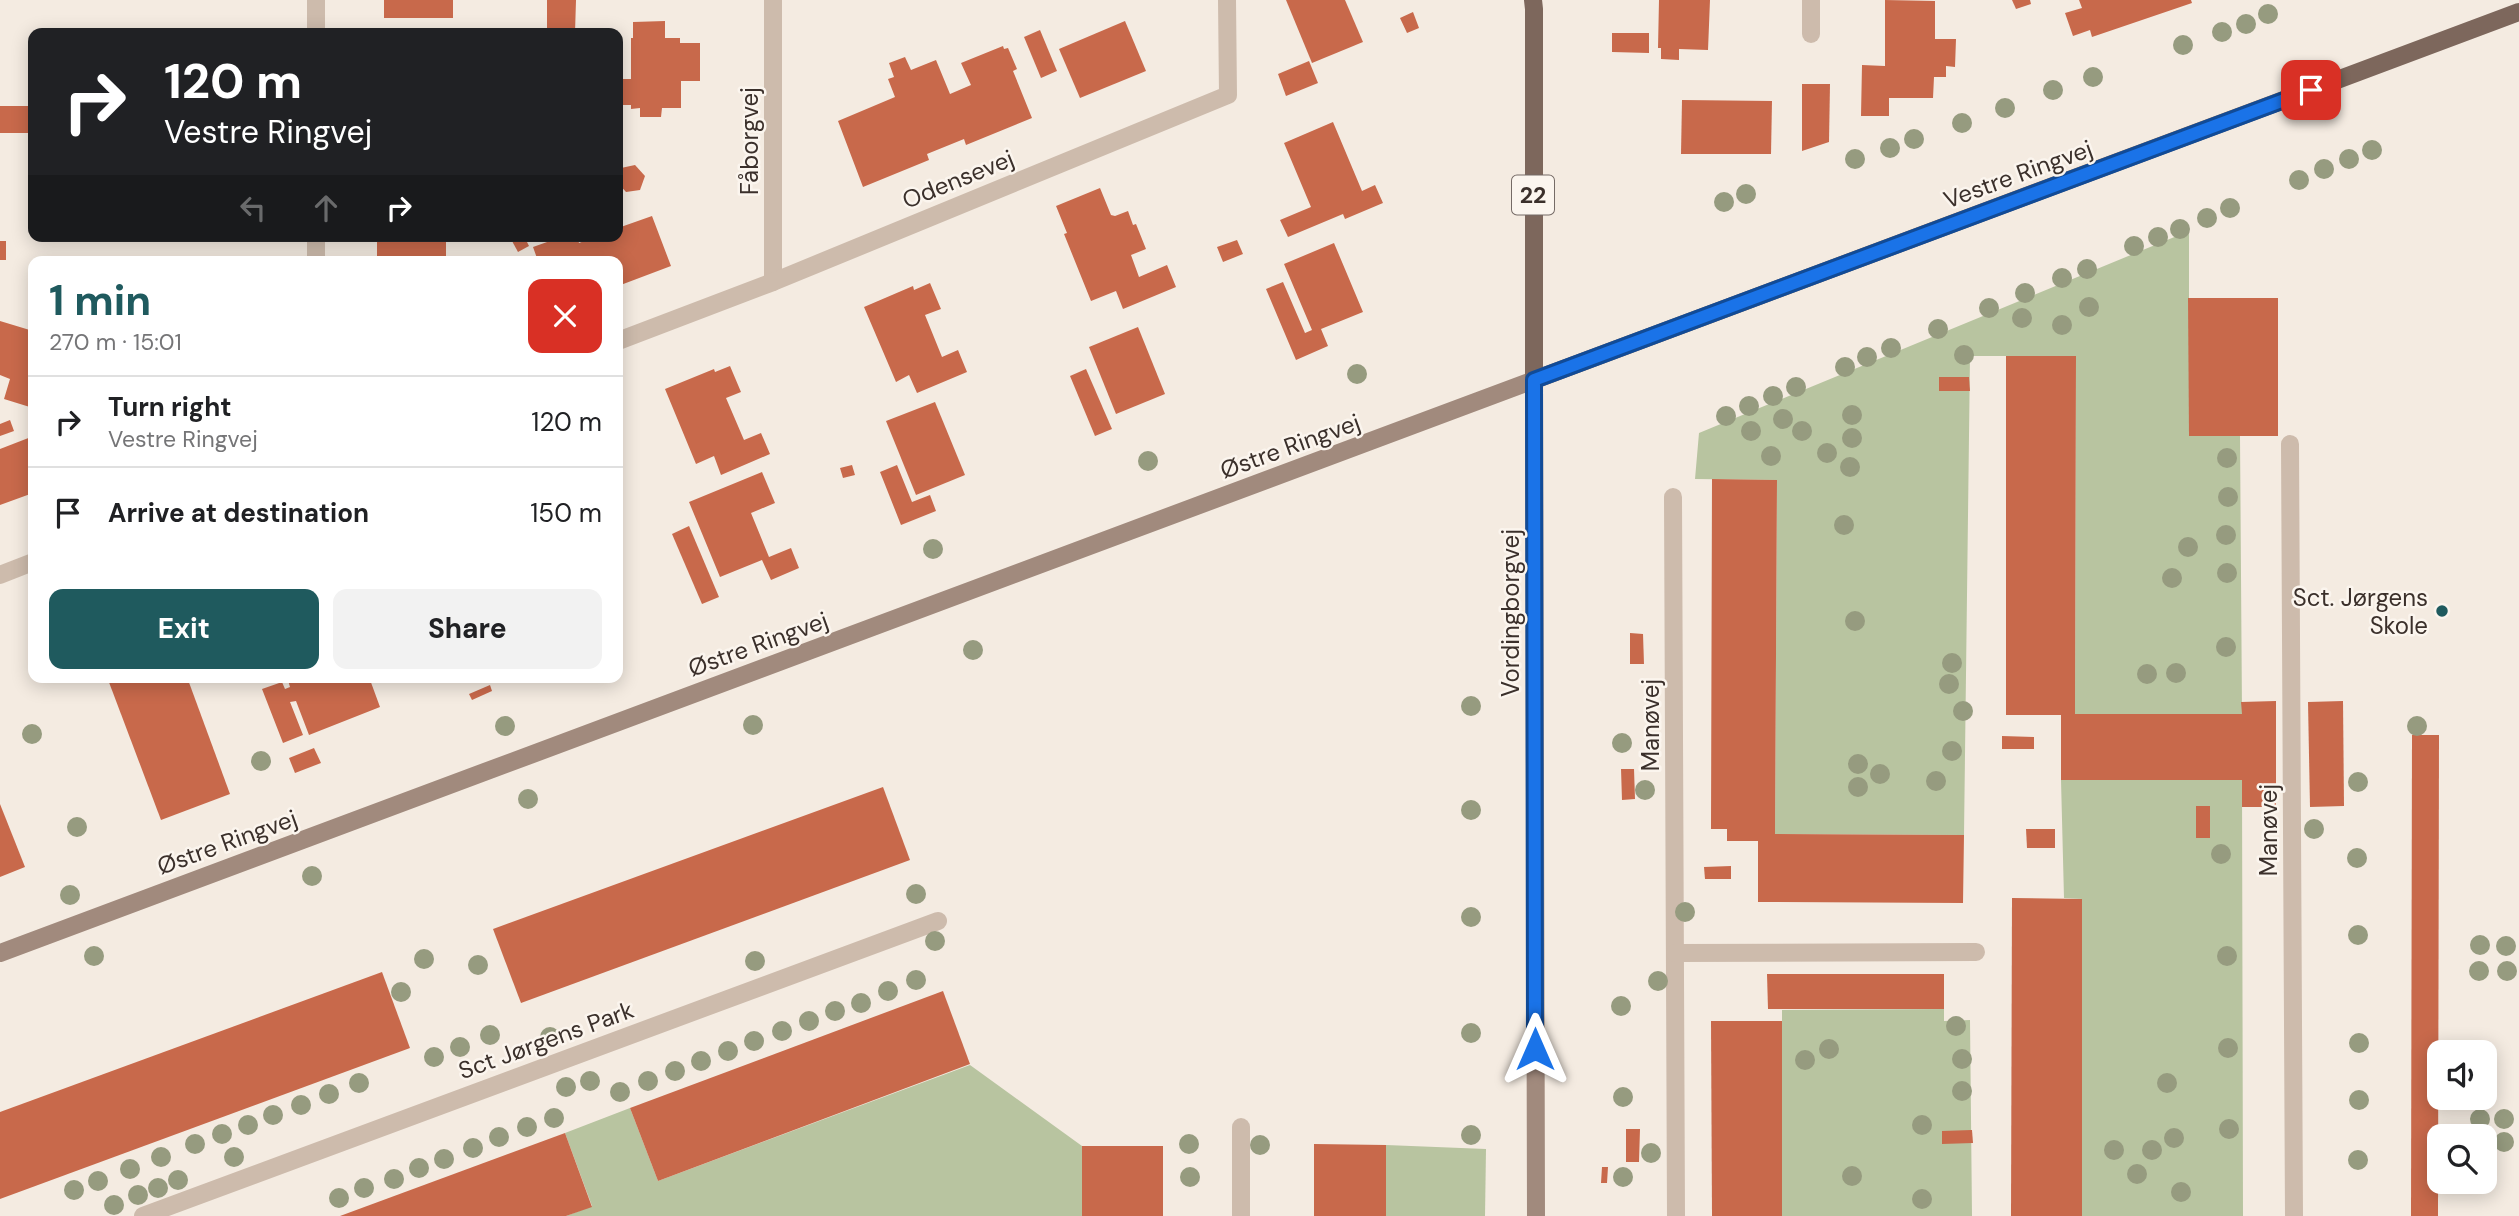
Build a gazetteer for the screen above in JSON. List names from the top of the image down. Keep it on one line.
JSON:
{"streets":{"main road":["Vestre Ringvej","22","Vordingborgvej"],"street":["Fåborgvej","Odensevej","Østre Ringvej","Manøvej","Sct Jørgens Park"]},"crossings":[["Fåborgvej","Odensevej"],["Vestre Ringvej","Østre Ringvej"],["Vestre Ringvej","Vordingborgvej"],["Østre Ringvej","Vordingborgvej"]],"places":["Sct. Jørgens Skole"],"page":{"turn":["120 m","Vestre Ringvej"],"heading":["1 min","270 m · 15:01"],"list":[{"name":"Turn right","note":"Vestre Ringvej","value":"120 m"},{"name":"Arrive at destination","value":"150 m"}],"buttons":["Exit","Share"]}}
